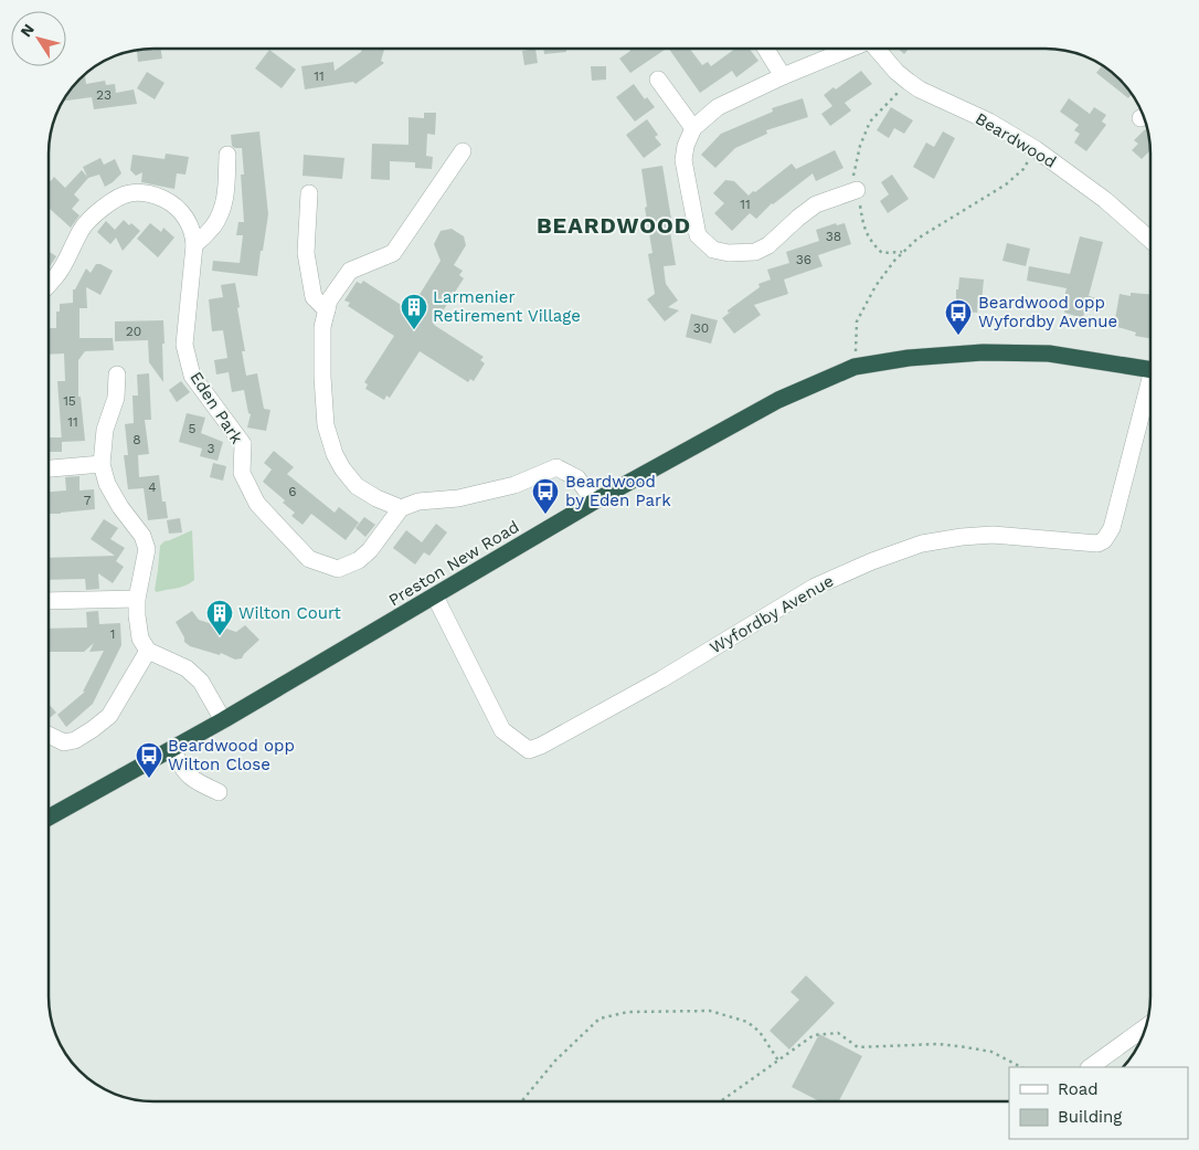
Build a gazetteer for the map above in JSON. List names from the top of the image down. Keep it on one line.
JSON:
{"streets":{"highway":["Preston New Road"],"street":["Beardwood","Eden Park","Wyfordby Avenue"]},"crossings":[["Preston New Road","Wyfordby Avenue"]],"districts":["BEARDWOOD"],"places":{"building":["Larmenier Retirement Village","Wilton Court"],"bus stop":["Beardwood opp Wyfordby Avenue","Beardwood by Eden Park","Beardwood opp Wilton Close"]},"house_numbers":["11","23","11","38","36","30","20","15","11","5","8","3","4","6","7","1"],"legend":["Road","Building"],"north":"top left"}
